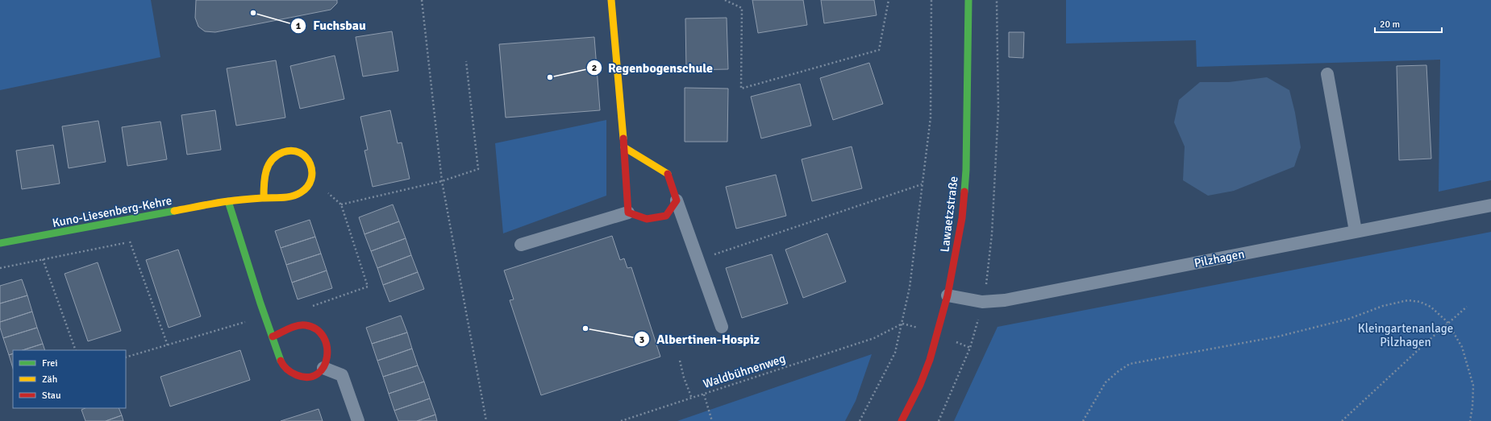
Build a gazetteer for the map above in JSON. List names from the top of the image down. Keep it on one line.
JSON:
{"streets":{"street":["Kuno-Liesenberg-Kehre","Lawaetzstraße"],"lane":["Pilzhagen"],"path":["Waldbühnenweg"]},"crossings":[["Lawaetzstraße","Pilzhagen"]],"parks":["Kleingartenanlage Pilzhagen"],"places":["Fuchsbau","Regenbogenschule","Albertinen-Hospiz"],"legend":["Frei","Zäh","Stau"],"scale_bar":"20 m"}
